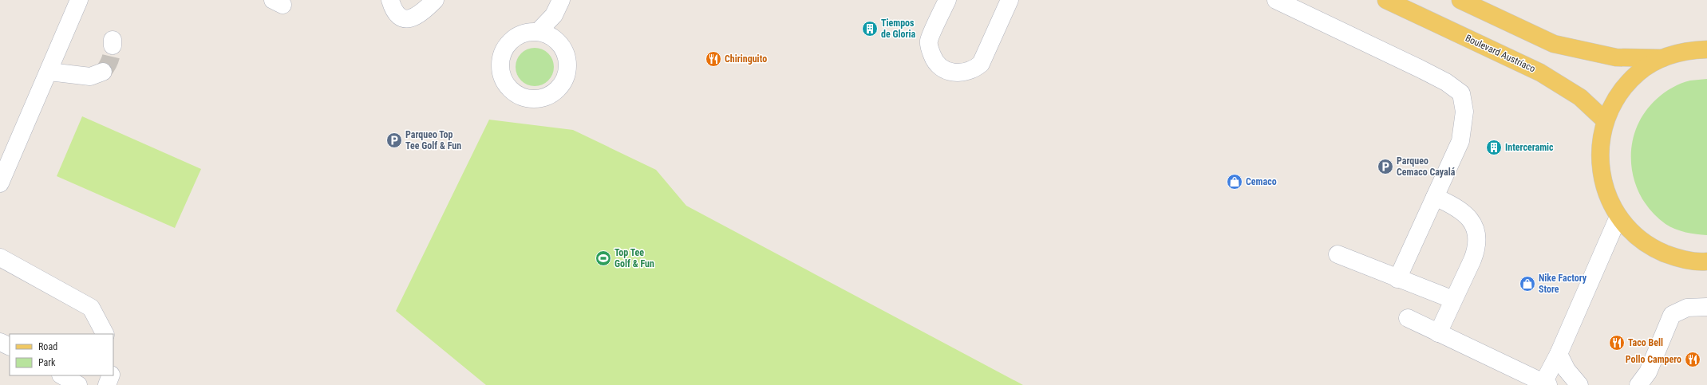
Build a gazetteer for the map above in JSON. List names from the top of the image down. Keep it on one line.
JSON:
{"streets":{"main road":["Boulevard Austríaco"]},"places":{"building":["Tiempos de Gloria","Interceramic"],"restaurant":["Chiringuito","Taco Bell","Pollo Campero"],"parking":["Parqueo Top Tee Golf & Fun","Parqueo Cemaco Cayalá"],"shop":["Cemaco","Nike Factory Store"],"sports":["Top Tee Golf & Fun"]},"legend":["Road","Park"]}
